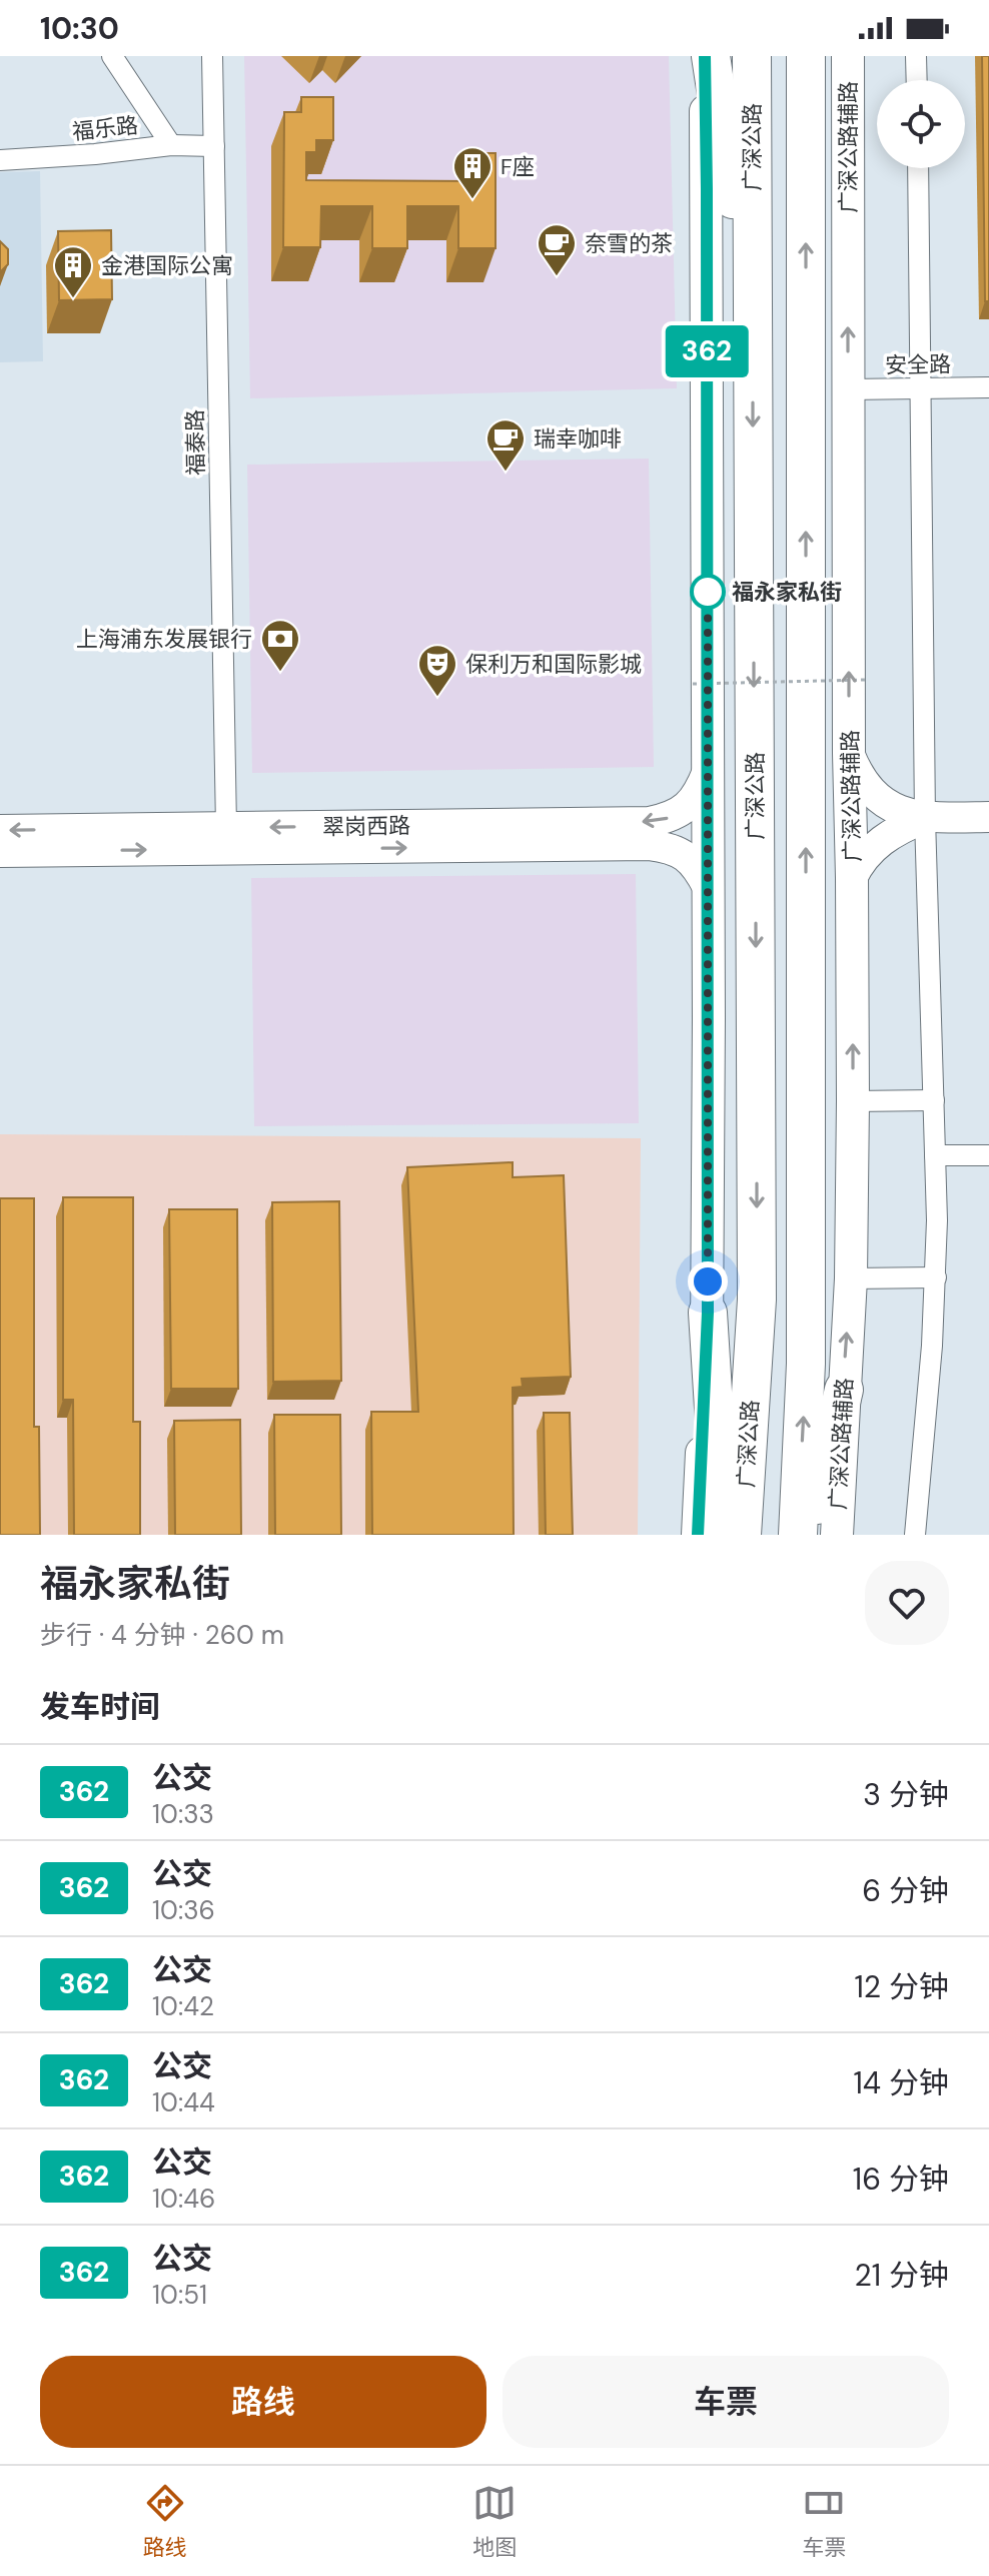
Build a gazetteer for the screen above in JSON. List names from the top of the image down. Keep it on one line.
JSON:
{"streets":{"highway":["广深公路"],"main road":["广深公路辅路","翠岗西路"],"street":["福乐路","安全路","福泰路"]},"crossings":[["福乐路","福泰路"],["广深公路辅路","安全路"],["福泰路","翠岗西路"]],"places":{"building":["F座","金港国际公寓"],"cafe":["奈雪的茶","瑞幸咖啡"],"other":["福永家私街"],"bank":["上海浦东发展银行"],"theatre":["保利万和国际影城"]},"lines":["bus line 362"],"page":{"status":"10:30","on_map":"362","heading":[["福永家私街","步行 · 4 分钟 · 260 m"],"发车时间"],"list":[{"mark":"362","name":"公交","note":"10:33","value":"3 分钟"},{"mark":"362","name":"公交","note":"10:36","value":"6 分钟"},{"mark":"362","name":"公交","note":"10:42","value":"12 分钟"},{"mark":"362","name":"公交","note":"10:44","value":"14 分钟"},{"mark":"362","name":"公交","note":"10:46","value":"16 分钟"},{"mark":"362","name":"公交","note":"10:51","value":"21 分钟"}],"buttons":["路线","车票"],"tabs":["路线","地图","车票"]}}
